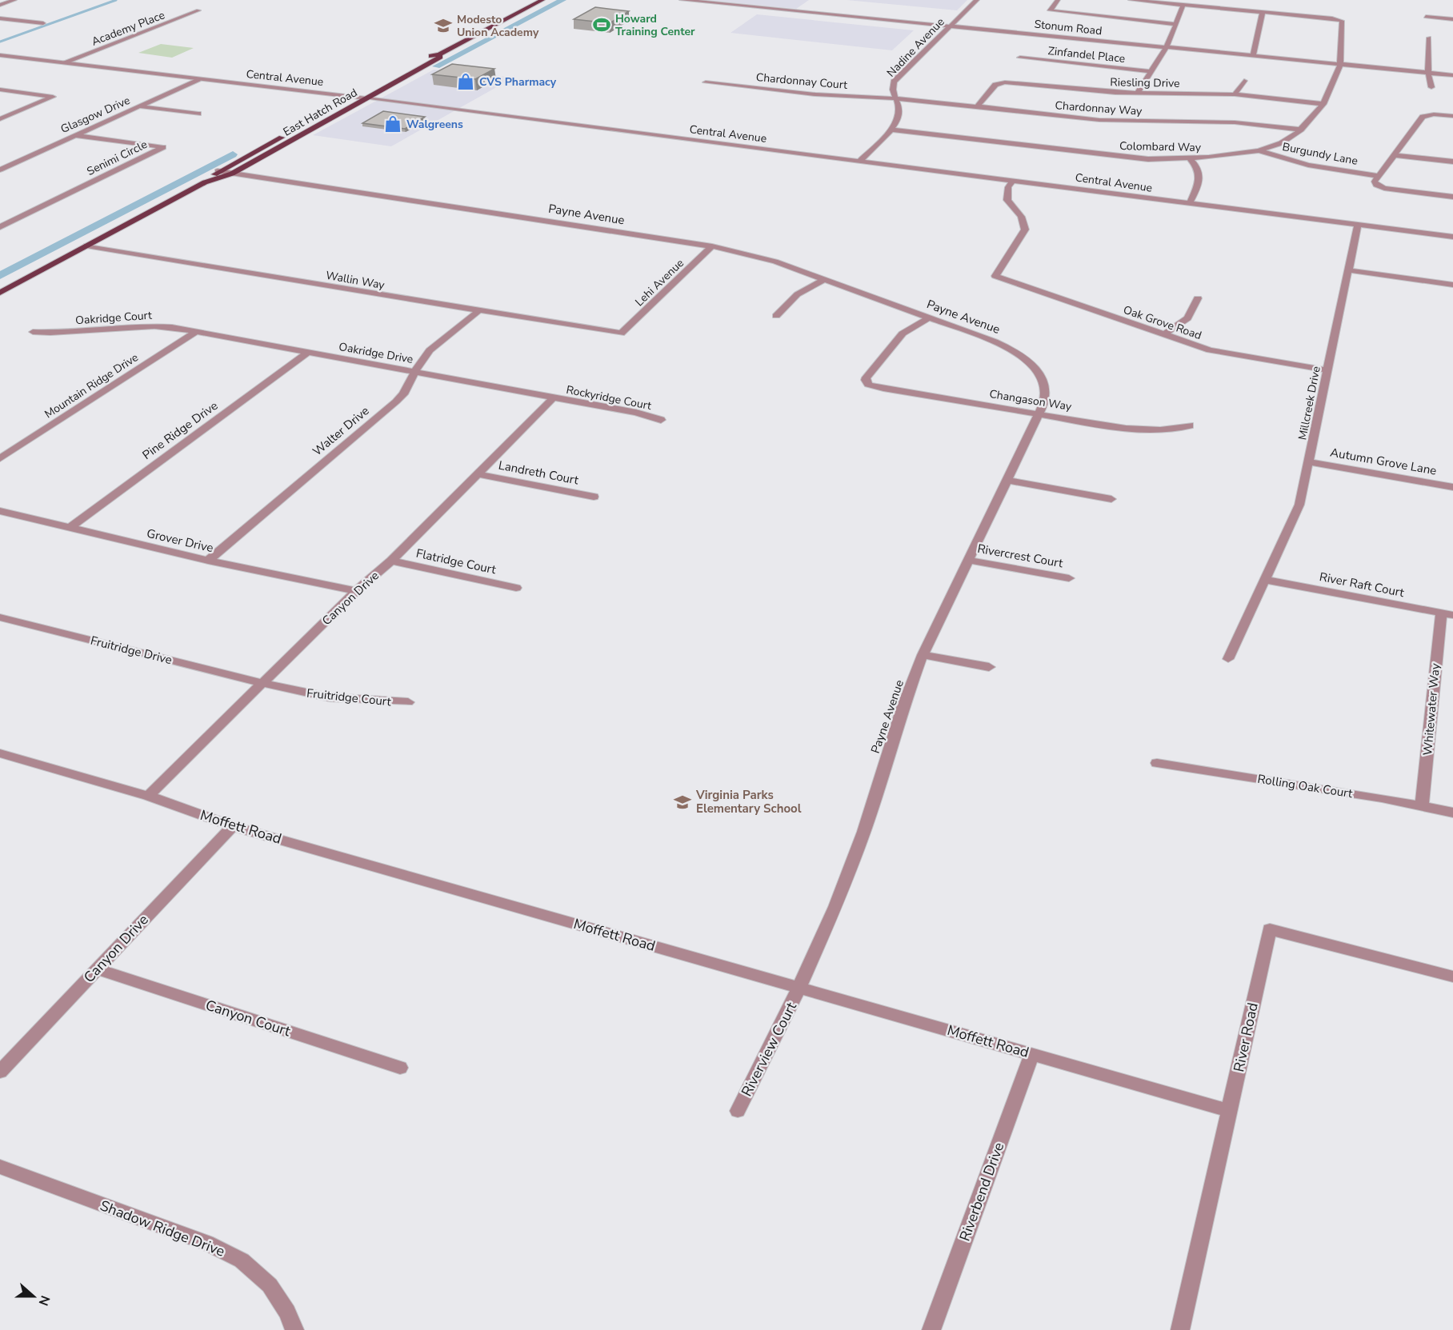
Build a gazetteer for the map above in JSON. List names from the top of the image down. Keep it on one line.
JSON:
{"streets":{"main road":["East Hatch Road"],"street":["Stonum Road","Academy Place","Nadine Avenue","Zinfandel Place","Central Avenue","Chardonnay Court","Riesling Drive","Chardonnay Way","Glasgow Drive","Colombard Way","Burgundy Lane","Senimi Circle","Payne Avenue","Wallin Way","Lehi Avenue","Oakridge Court","Oak Grove Road","Oakridge Drive","Mountain Ridge Drive","Rockyridge Court","Changason Way","Millcreek Drive","Pine Ridge Drive","Walter Drive","Autumn Grove Lane","Landreth Court","Grover Drive","Rivercrest Court","Flatridge Court","River Raft Court","Canyon Drive","Fruitridge Drive","Fruitridge Court","Whitewater Way","Rolling Oak Court","Moffett Road","Canyon Court","River Road","Riverview Court","Riverbend Drive","Shadow Ridge Drive"]},"crossings":[["Stonum Road","Nadine Avenue"],["Stonum Road","Colombard Way"],["Academy Place","Central Avenue"],["Nadine Avenue","Central Avenue"],["Nadine Avenue","Chardonnay Court"],["Nadine Avenue","Chardonnay Way"],["Nadine Avenue","Colombard Way"],["Central Avenue","East Hatch Road"],["Central Avenue","Glasgow Drive"],["Central Avenue","Oak Grove Road"],["Central Avenue","Millcreek Drive"],["Chardonnay Court","Chardonnay Way"],["Riesling Drive","Chardonnay Way"],["Riesling Drive","Colombard Way"],["Chardonnay Way","Colombard Way"],["East Hatch Road","Payne Avenue"],["East Hatch Road","Wallin Way"],["Glasgow Drive","Senimi Circle"],["Colombard Way","Burgundy Lane"],["Payne Avenue","Lehi Avenue"],["Payne Avenue","Changason Way"],["Payne Avenue","Rivercrest Court"],["Payne Avenue","Moffett Road"],["Payne Avenue","Riverview Court"],["Wallin Way","Lehi Avenue"],["Wallin Way","Walter Drive"],["Oakridge Court","Oakridge Drive"],["Oakridge Court","Mountain Ridge Drive"],["Oak Grove Road","Millcreek Drive"],["Oakridge Drive","Mountain Ridge Drive"],["Oakridge Drive","Rockyridge Court"],["Oakridge Drive","Pine Ridge Drive"],["Oakridge Drive","Walter Drive"],["Oakridge Drive","Canyon Drive"],["Rockyridge Court","Canyon Drive"],["Millcreek Drive","Autumn Grove Lane"],["Millcreek Drive","River Raft Court"],["Pine Ridge Drive","Grover Drive"],["Walter Drive","Grover Drive"],["Landreth Court","Canyon Drive"],["Grover Drive","Canyon Drive"],["Flatridge Court","Canyon Drive"],["River Raft Court","Whitewater Way"],["Canyon Drive","Fruitridge Drive"],["Canyon Drive","Fruitridge Court"],["Canyon Drive","Moffett Road"],["Canyon Drive","Canyon Court"],["Fruitridge Drive","Fruitridge Court"],["Whitewater Way","Rolling Oak Court"],["Moffett Road","River Road"],["Moffett Road","Riverview Court"],["Moffett Road","Riverbend Drive"]],"places":{"sports":["Howard Training Center"],"school or university":["Modesto Union Academy","Virginia Parks Elementary School"],"shop":["CVS Pharmacy","Walgreens"]},"north":"right"}
